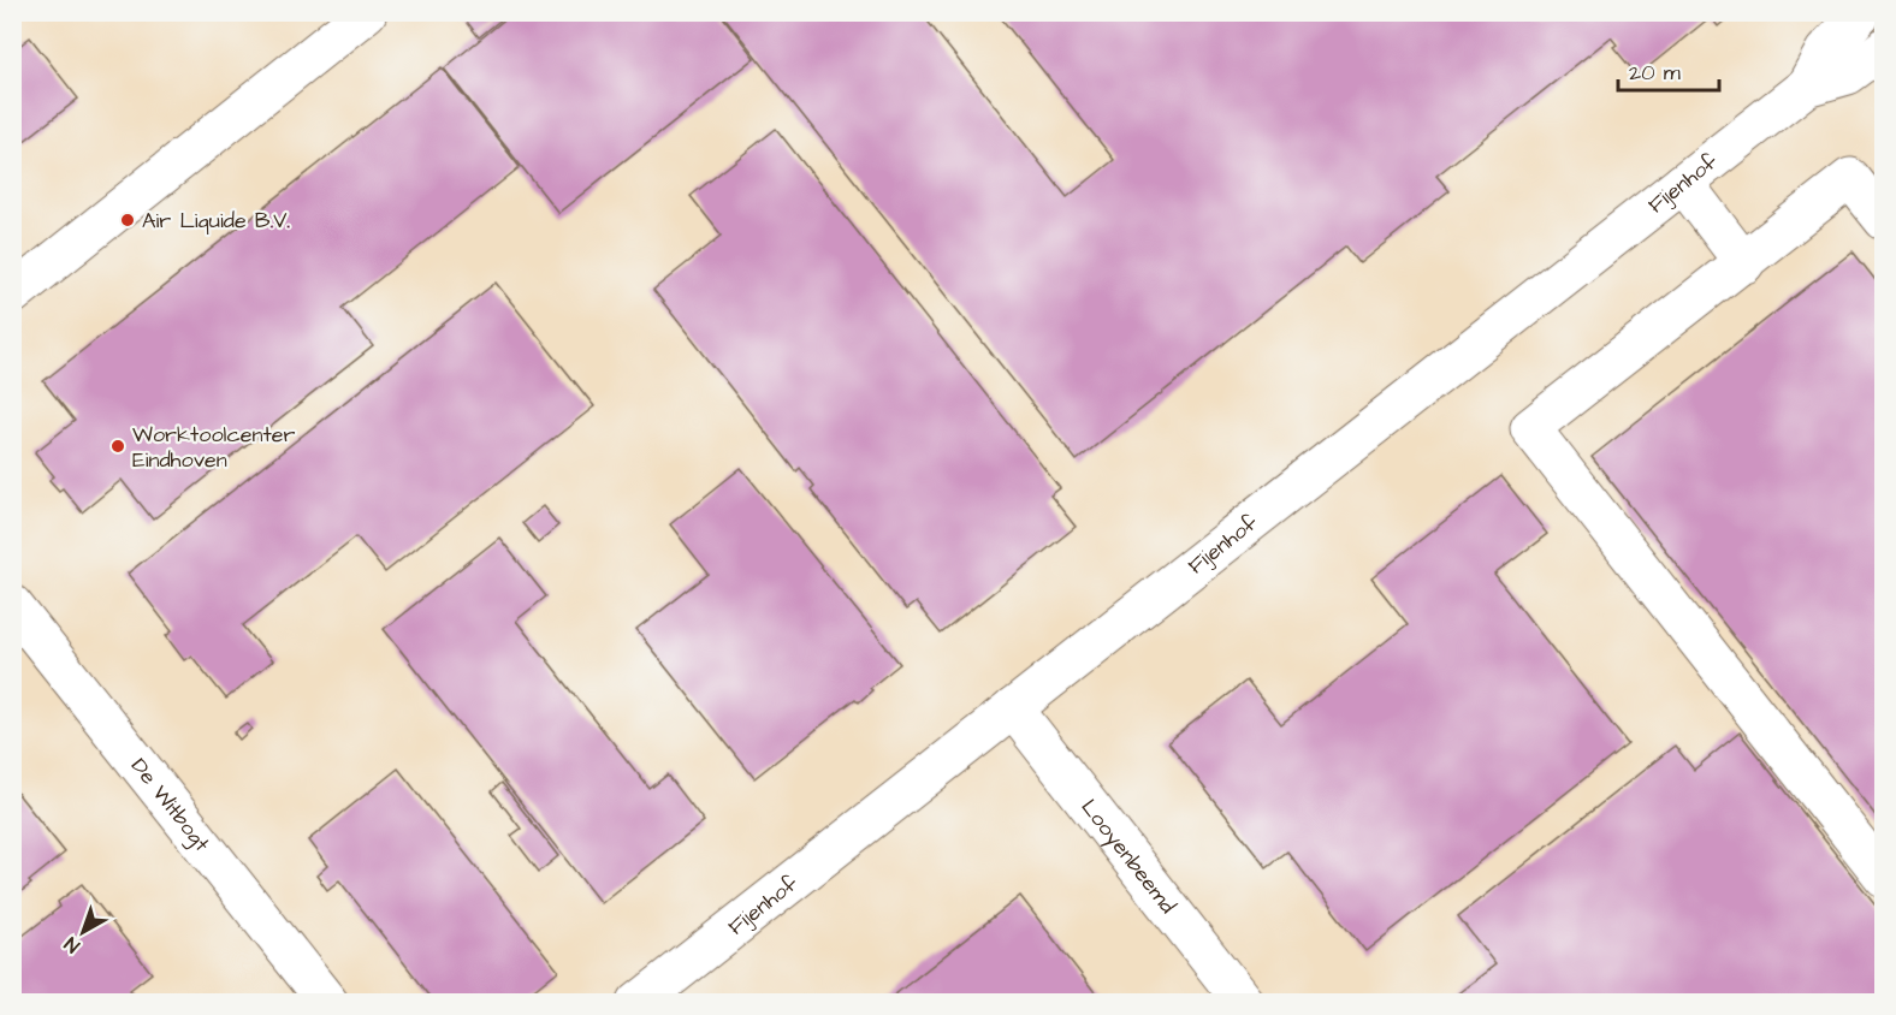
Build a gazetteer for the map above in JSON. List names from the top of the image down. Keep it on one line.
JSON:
{"streets":{"street":["Fijenhof","De Witbogt","Looyenbeemd"]},"crossings":[["Fijenhof","Looyenbeemd"]],"places":["Air Liquide B.V.","Worktoolcenter Eindhoven"],"scale_bar":"20 m","north":"bottom left"}
